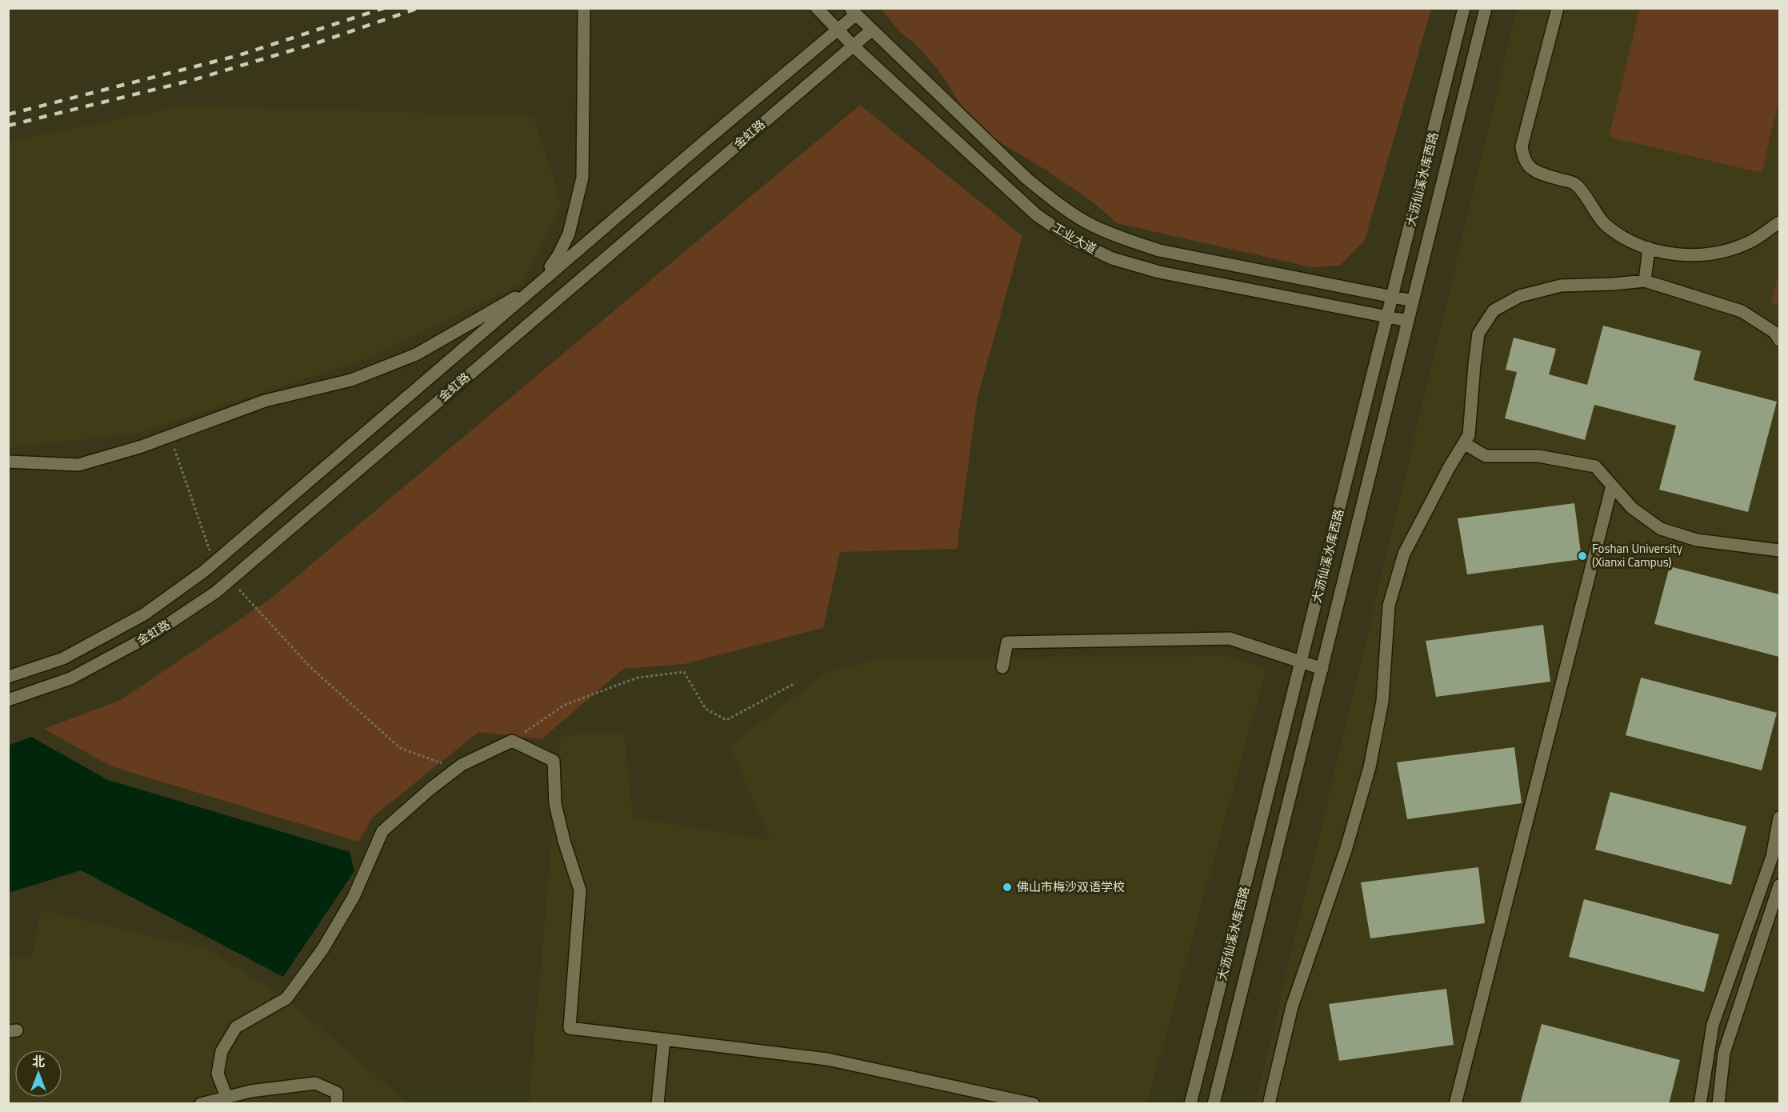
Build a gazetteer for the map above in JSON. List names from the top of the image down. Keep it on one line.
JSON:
{"streets":{"street":["金虹路","大沥仙溪水库西路","工业大道"]},"crossings":[["金虹路","工业大道"],["大沥仙溪水库西路","工业大道"]],"places":["Foshan University (Xianxi Campus)","佛山市梅沙双语学校"],"north":"top"}
